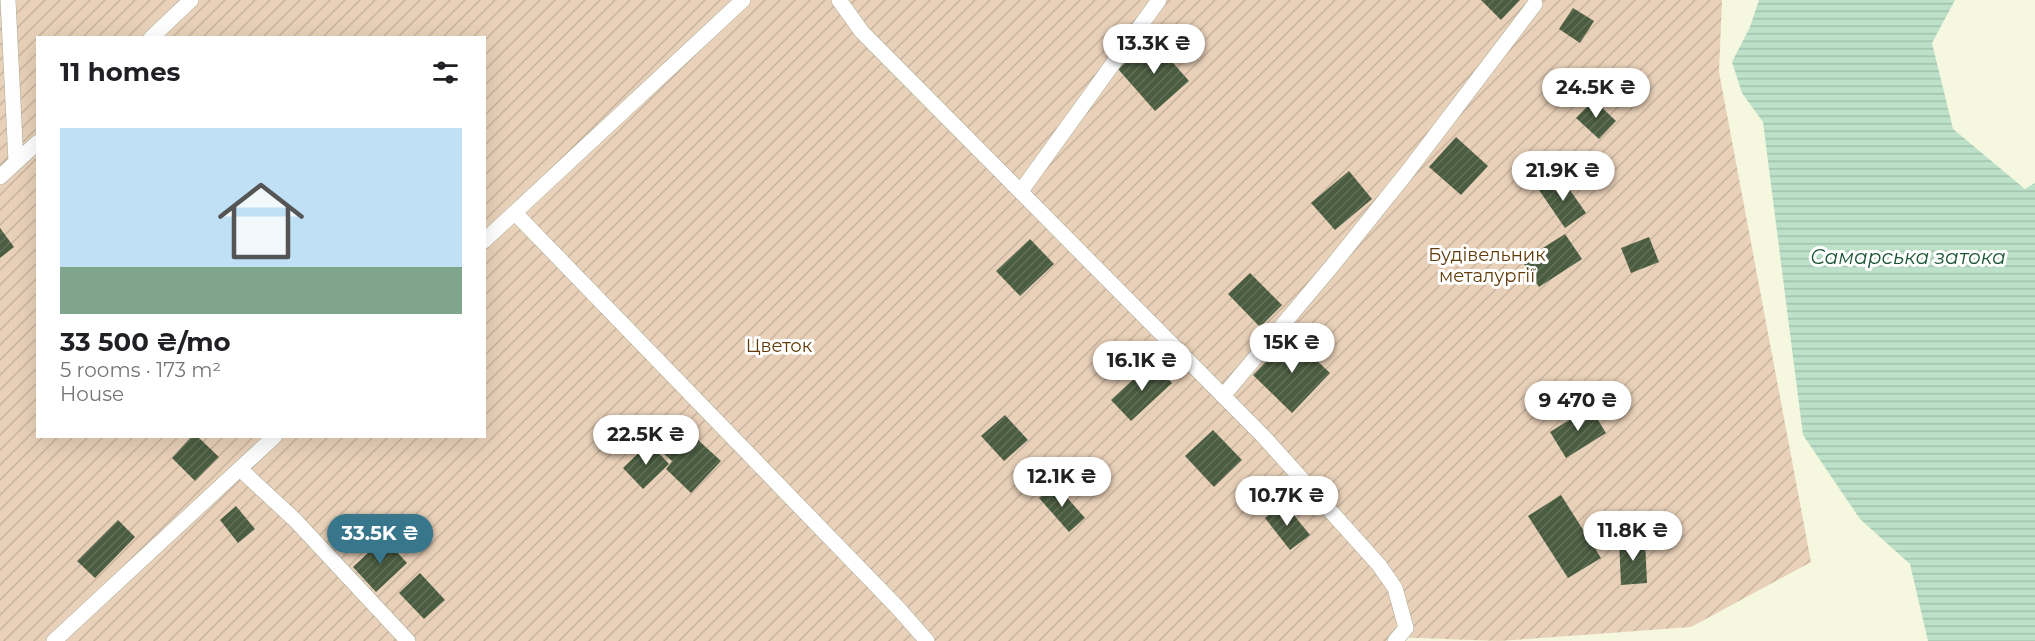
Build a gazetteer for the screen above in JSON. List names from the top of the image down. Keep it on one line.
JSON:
{"water":["Самарська затока"],"parks":["Будівельник металургії","Цветок"],"page":{"price":["13.3K ₴","24.5K ₴","21.9K ₴","15K ₴","16.1K ₴","9 470 ₴","22.5K ₴","12.1K ₴","10.7K ₴","11.8K ₴","33.5K ₴"],"heading":"11 homes","list":[{"name":"33 500 ₴/mo","note":"5 rooms · 173 m² · House"}]}}
